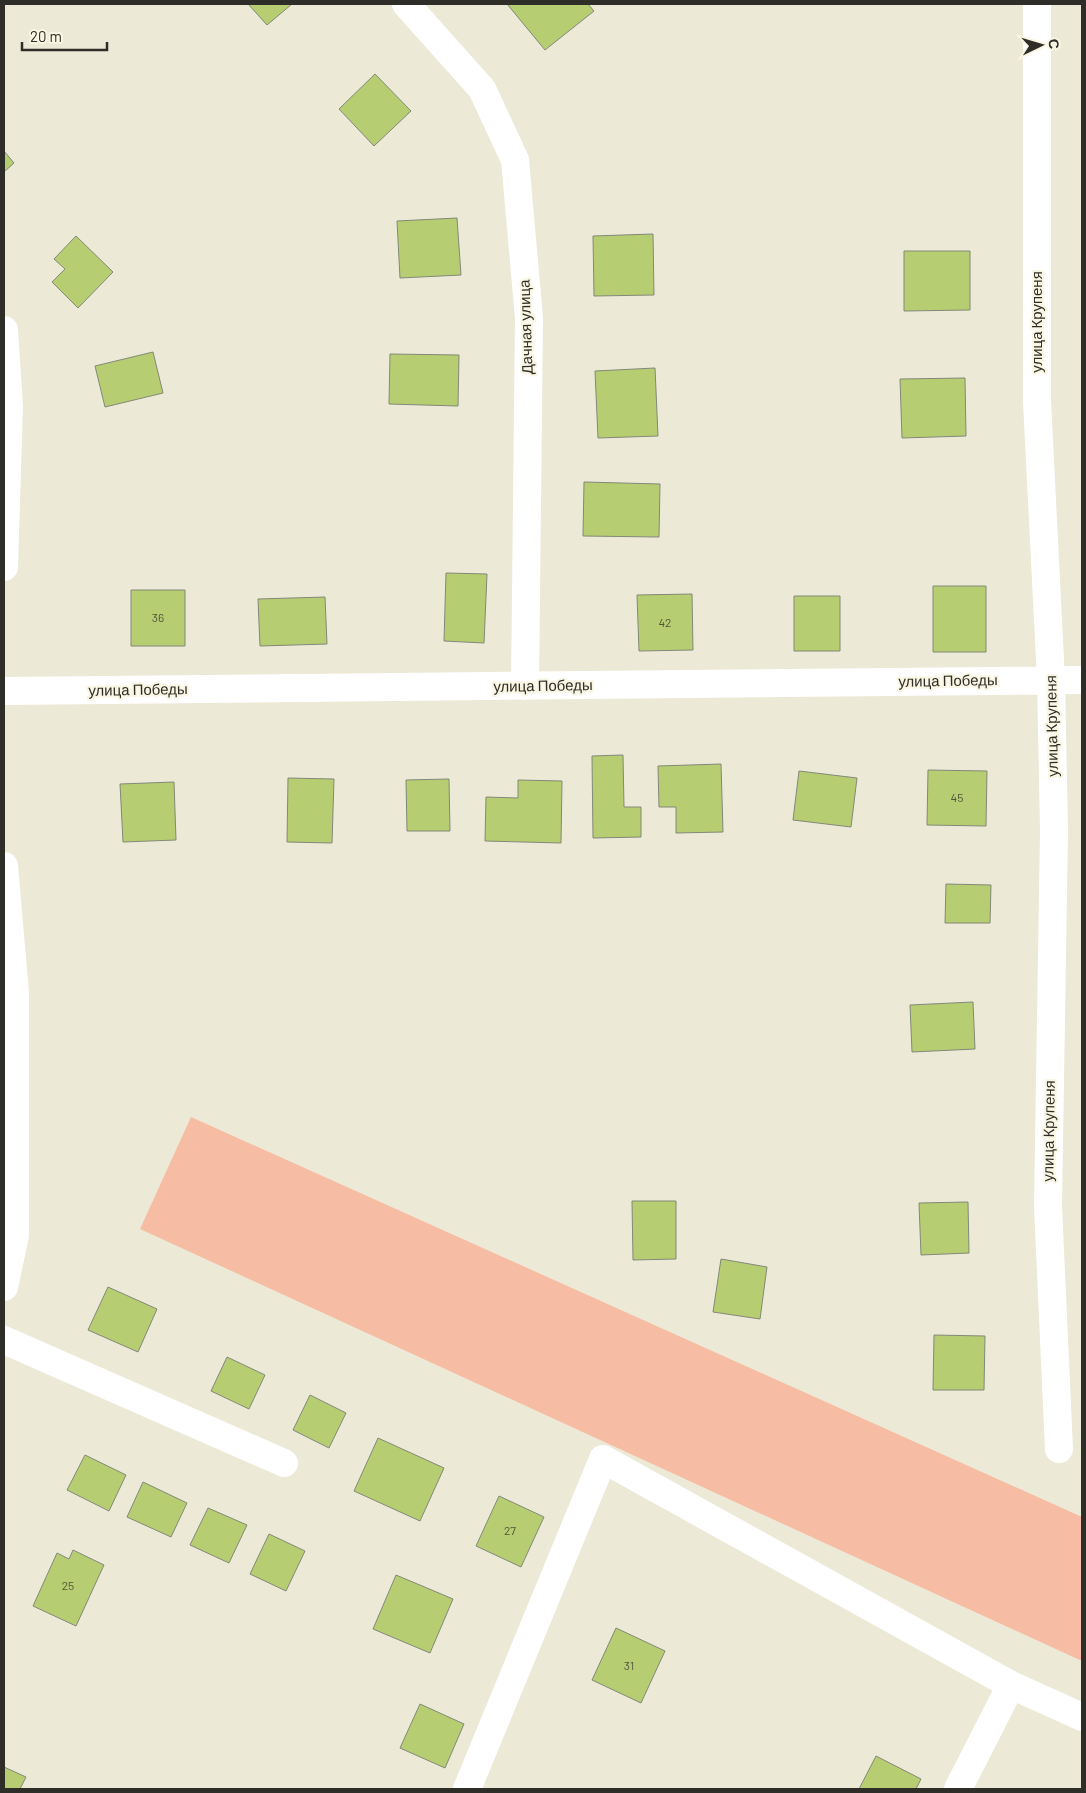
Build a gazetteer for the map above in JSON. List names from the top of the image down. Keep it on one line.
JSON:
{"streets":{"street":["улица Крупеня","Дачная улица","улица Победы"]},"crossings":[["улица Крупеня","улица Победы"],["Дачная улица","улица Победы"]],"house_numbers":["36","42","45","27","25","31"],"scale_bar":"20 m","north":"right"}
